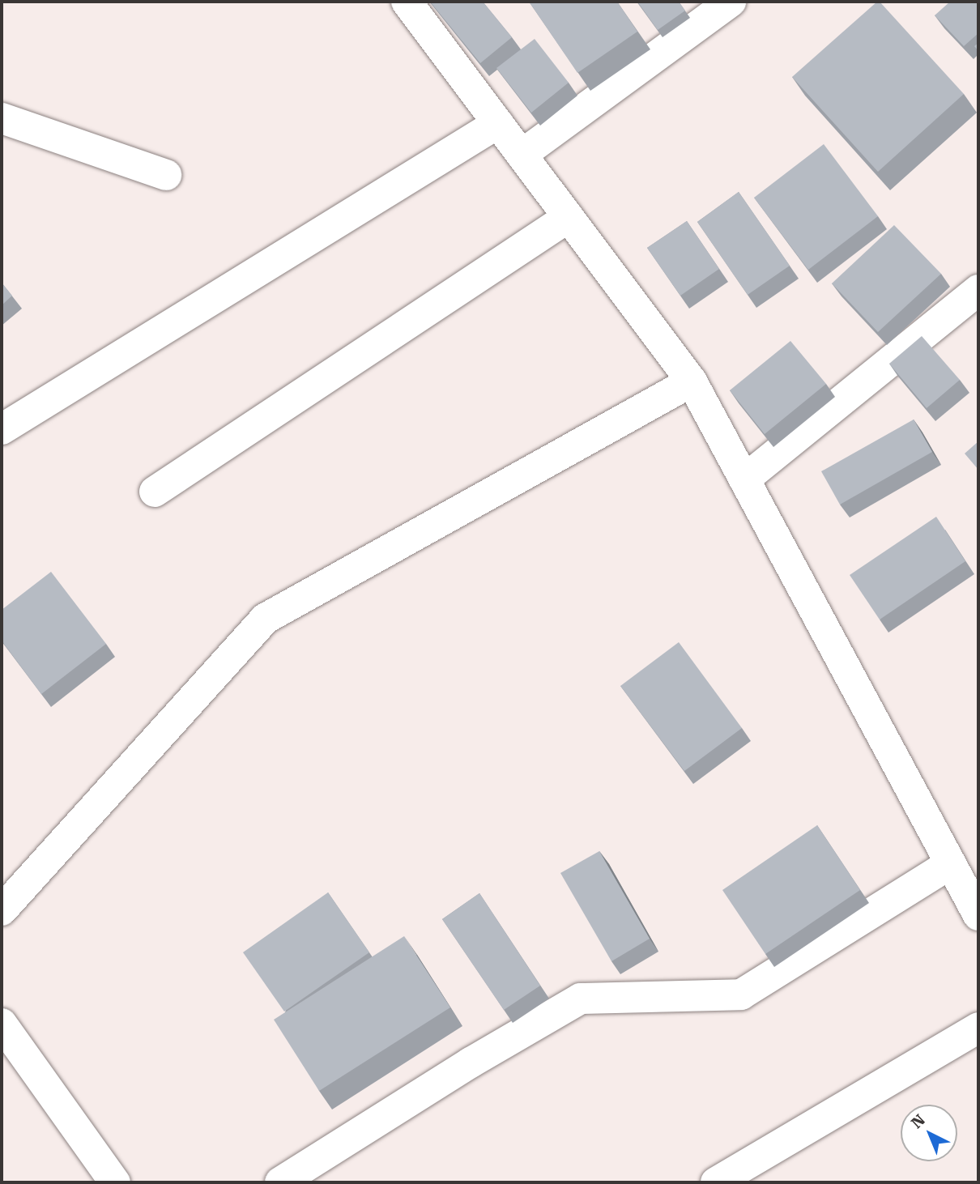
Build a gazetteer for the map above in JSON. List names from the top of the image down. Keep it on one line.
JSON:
{"north":"top left"}
